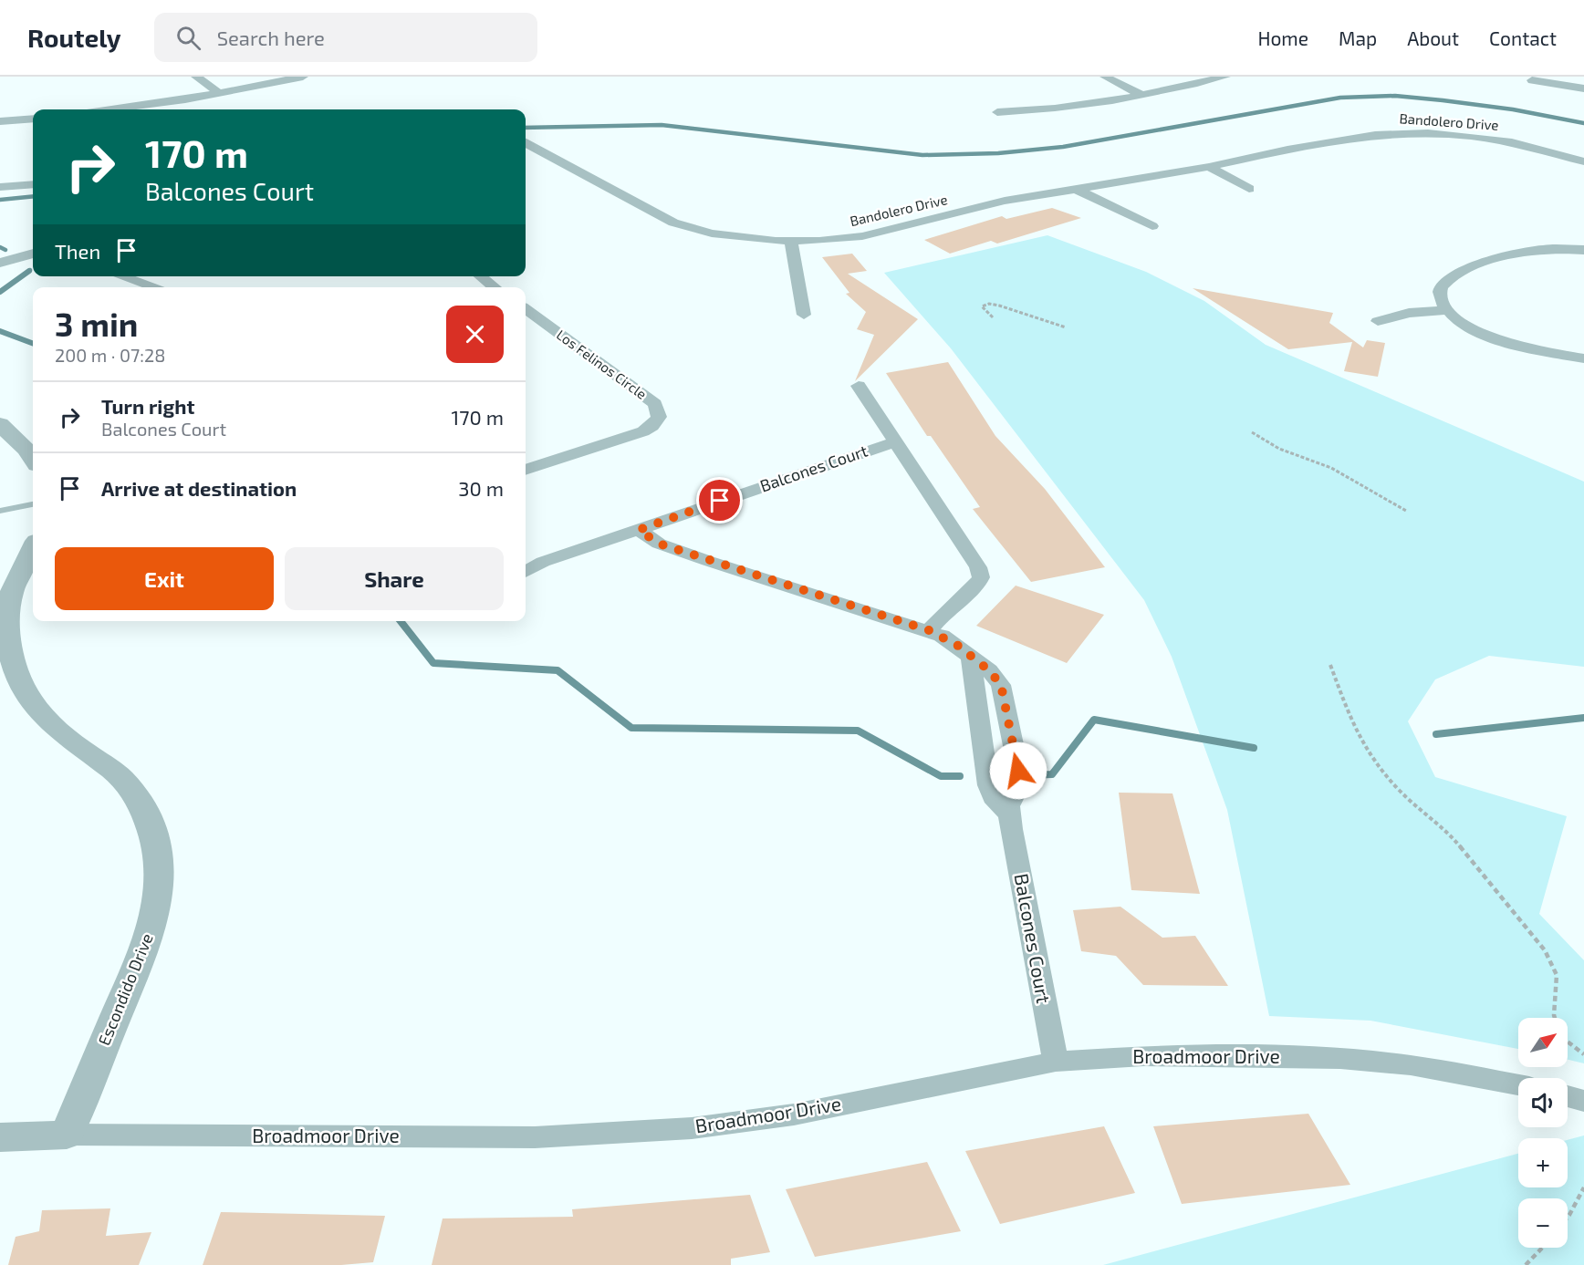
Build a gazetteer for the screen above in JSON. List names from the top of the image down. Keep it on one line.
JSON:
{"streets":{"street":["Bandolero Drive","Los Felinos Circle","Balcones Court","Escondido Drive","Broadmoor Drive"]},"crossings":[["Balcones Court","Broadmoor Drive"],["Escondido Drive","Broadmoor Drive"]],"north":"top right","page":{"header":"Routely","search":"Search here","nav":["Home","Map","About","Contact"],"turn":["170 m","Balcones Court"],"then":"Then","heading":["3 min","200 m · 07:28"],"list":[{"name":"Turn right","note":"Balcones Court","value":"170 m"},{"name":"Arrive at destination","value":"30 m"}],"buttons":["Exit","Share"],"map_buttons":["+","−"]}}
